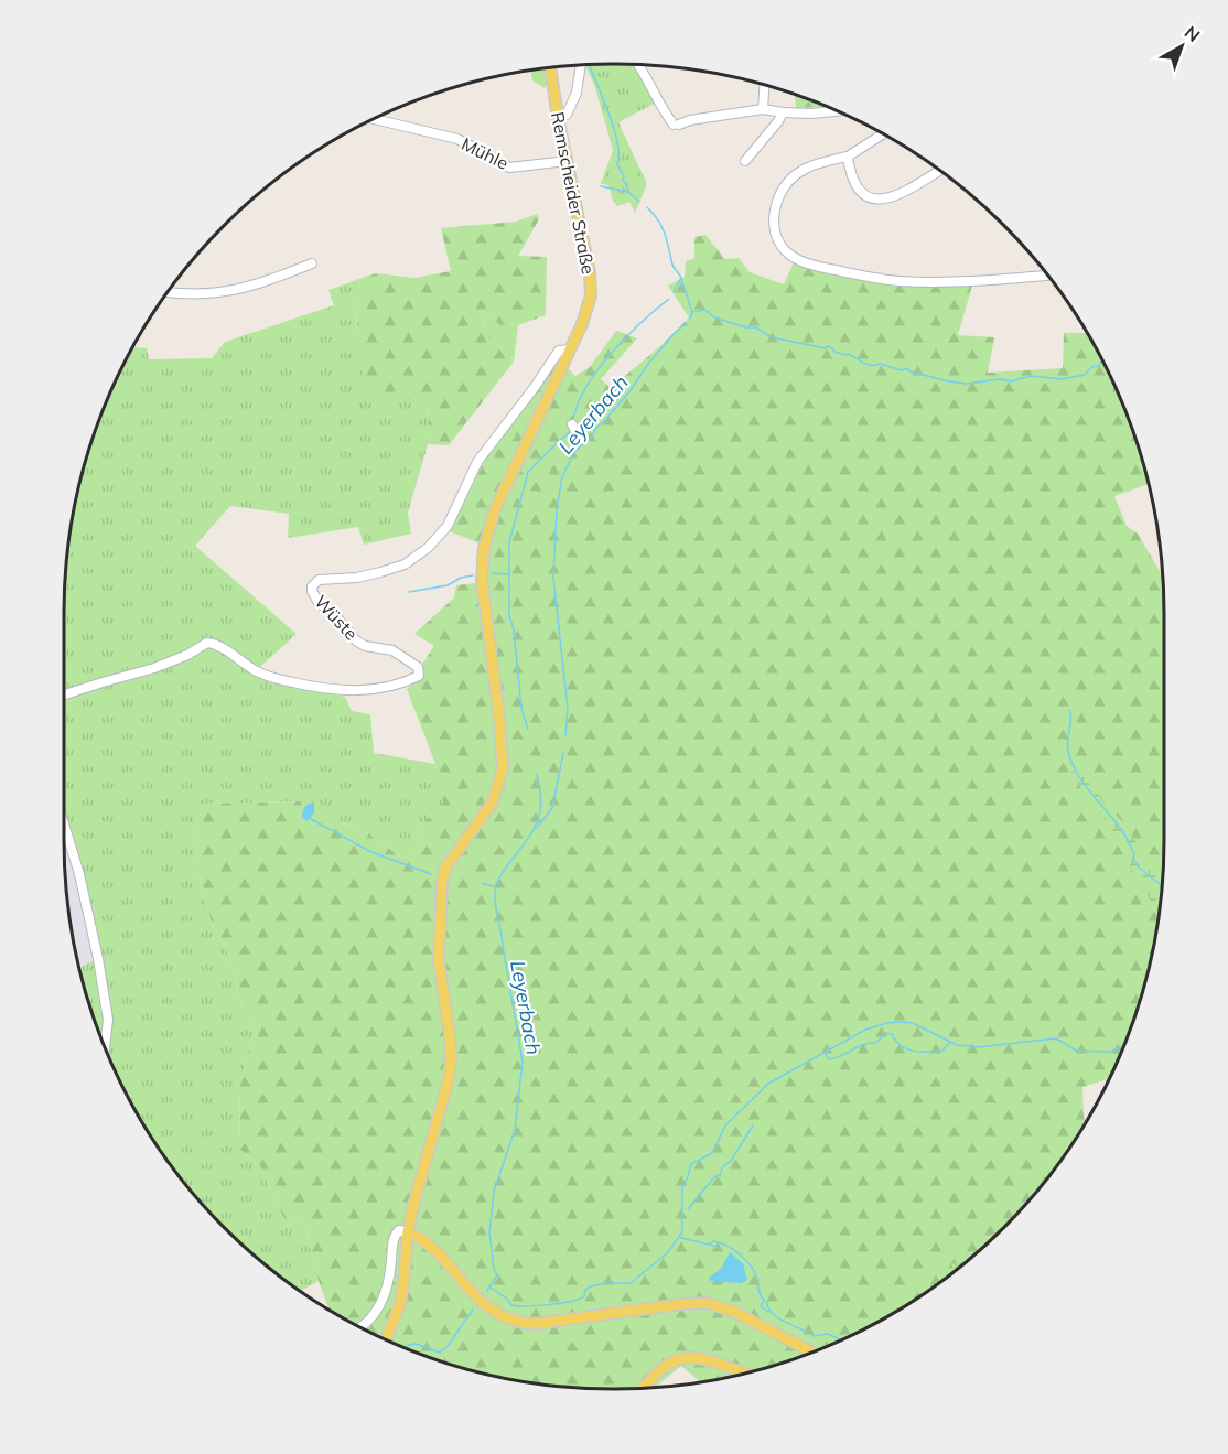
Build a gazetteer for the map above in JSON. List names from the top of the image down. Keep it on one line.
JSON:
{"streets":{"main road":["Remscheider Straße"],"street":["Mühle","Wüste"]},"crossings":[["Mühle","Remscheider Straße"],["Remscheider Straße","Wüste"]],"water":["Leyerbach"],"north":"top right"}
